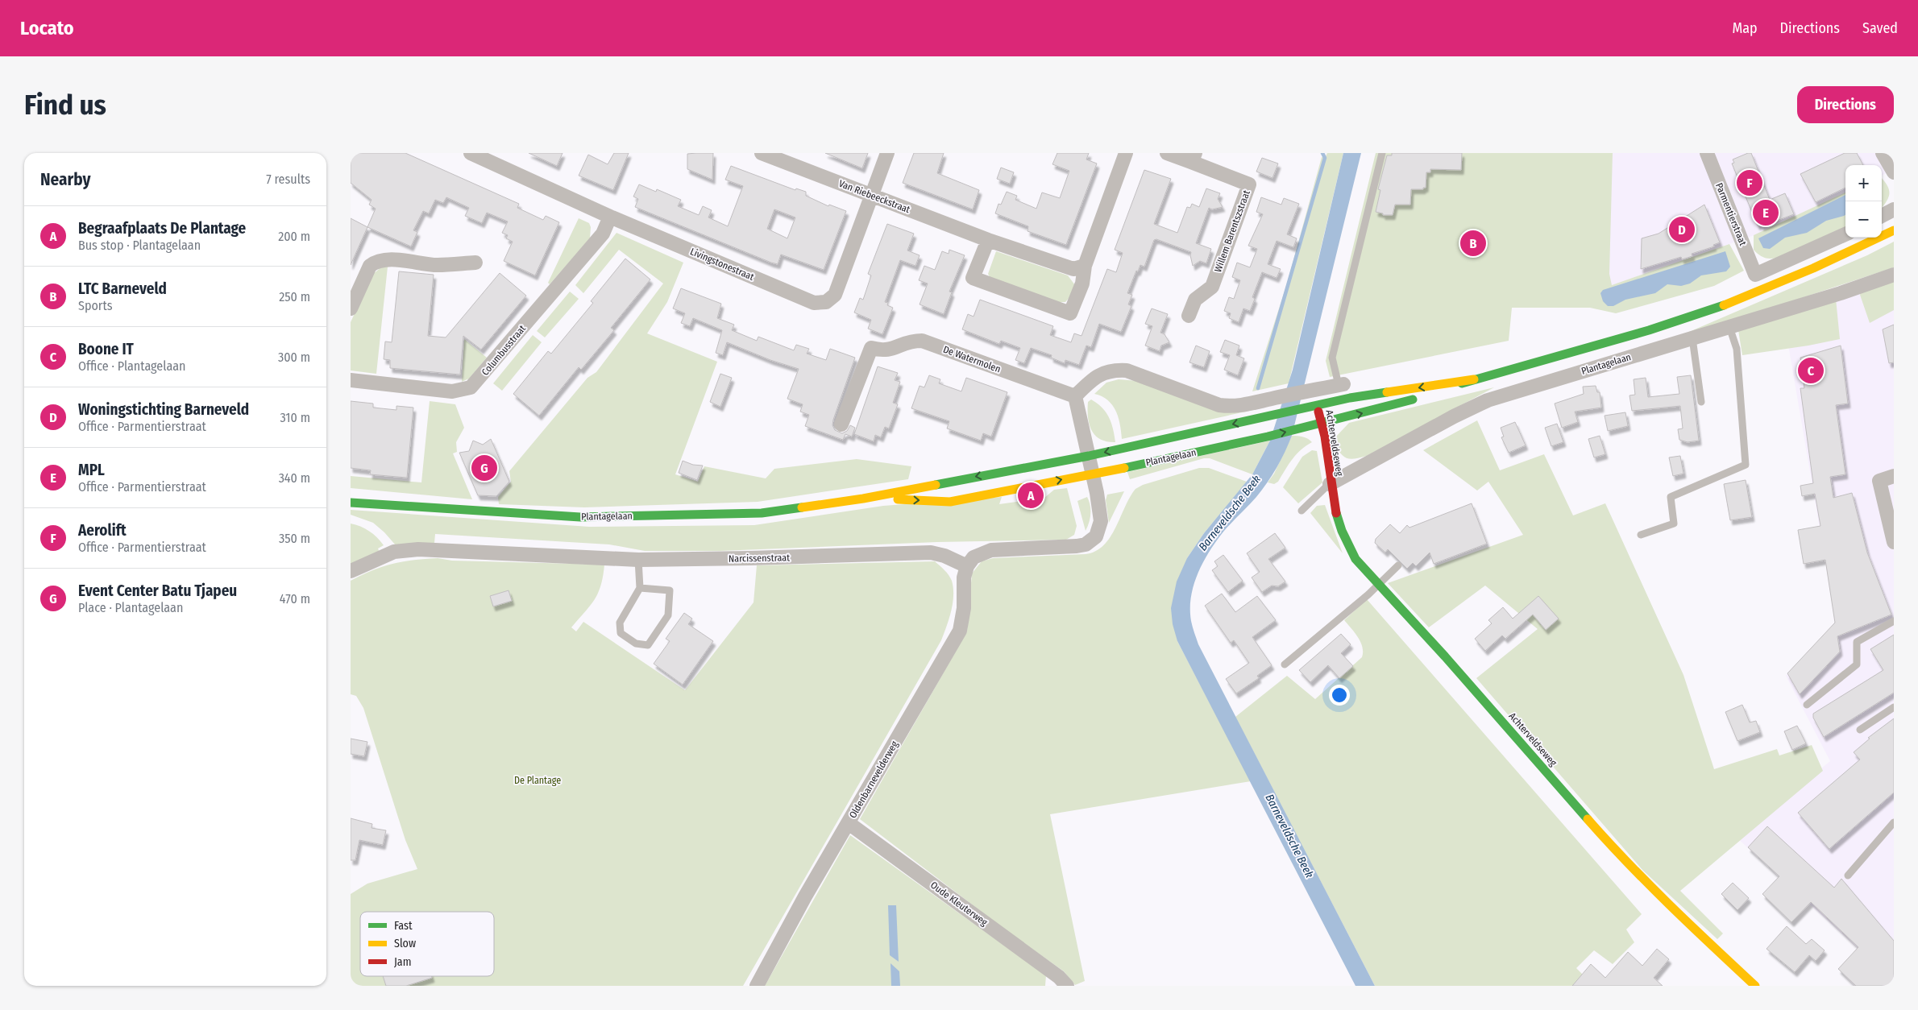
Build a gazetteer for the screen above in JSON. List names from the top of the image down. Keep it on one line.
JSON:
{"streets":{"main road":["Plantagelaan","Achterveldseweg"],"street":["Van Riebeeckstraat","Parmentierstraat","Willem Barentszstraat","Livingstonestraat","Columbusstraat","De Watermolen","Narcissenstraat","Oldenbarnevelderweg","Oude Kleuterweg"]},"crossings":[["Van Riebeeckstraat","Livingstonestraat"],["Livingstonestraat","Columbusstraat"],["Plantagelaan","Achterveldseweg"],["Narcissenstraat","Oldenbarnevelderweg"],["Oldenbarnevelderweg","Oude Kleuterweg"]],"water":["Barneveldsche Beek"],"parks":["De Plantage"],"legend":["Fast","Slow","Jam"],"page":{"header":"Locato","nav":["Map","Directions","Saved"],"buttons":"Directions","title":"Find us","heading":["Nearby","7 results"],"map_buttons":["+","−"],"pins":["F","E","D","B","C","G","A"],"list":[{"mark":"A","name":"Begraafplaats De Plantage","note":"Bus stop · Plantagelaan","value":"200 m"},{"mark":"B","name":"LTC Barneveld","note":"Sports","value":"250 m"},{"mark":"C","name":"Boone IT","note":"Office · Plantagelaan","value":"300 m"},{"mark":"D","name":"Woningstichting Barneveld","note":"Office · Parmentierstraat","value":"310 m"},{"mark":"E","name":"MPL","note":"Office · Parmentierstraat","value":"340 m"},{"mark":"F","name":"Aerolift","note":"Office · Parmentierstraat","value":"350 m"},{"mark":"G","name":"Event Center Batu Tjapeu","note":"Place · Plantagelaan","value":"470 m"}]}}
